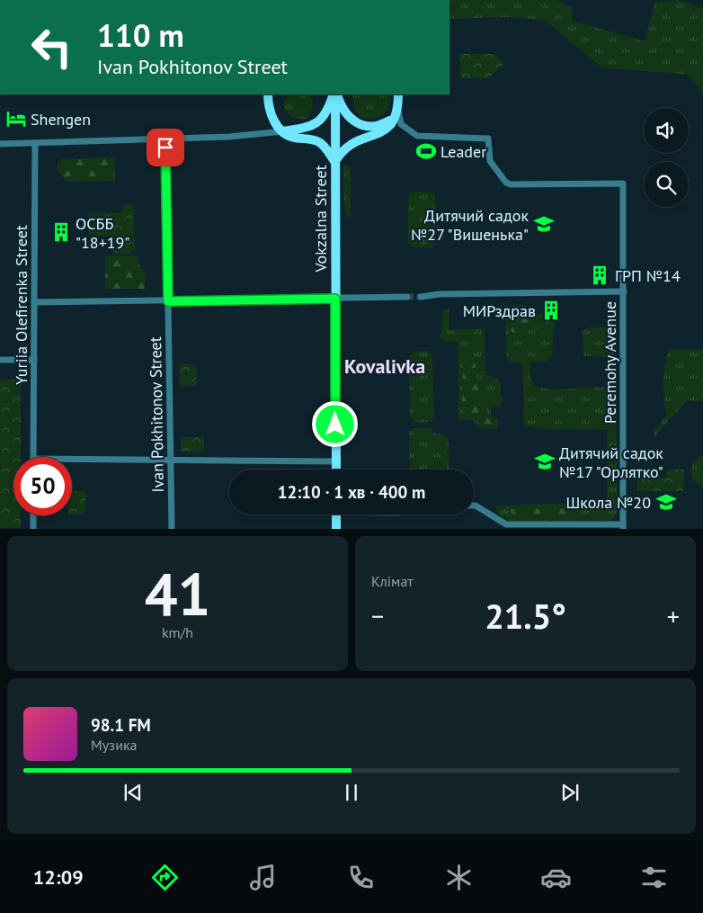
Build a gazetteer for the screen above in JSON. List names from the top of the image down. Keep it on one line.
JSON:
{"streets":{"main road":["Vokzalna Street"],"street":["Yuriia Olefirenka Street","Peremohy Avenue","Ivan Pokhitonov Street"]},"districts":["Kovalivka"],"places":{"hotel":["Shengen"],"sports":["Leader"],"school or university":["Дитячий садок №27 \"Вишенька\"","Дитячий садок №17 \"Орлятко\"","Школа №20"],"building":["ОСББ \"18+19\"","ГРП №14","МИРздрав"]},"page":{"turn":["110 m","Ivan Pokhitonov Street"],"limit":"50","trip":"12:10 · 1 хв · 400 m","tile":[["41","km/h"],"Клімат"],"heat":["−","21.5°","+"],"song":["98.1 FM","Музика"],"tabs":"12:09"}}
